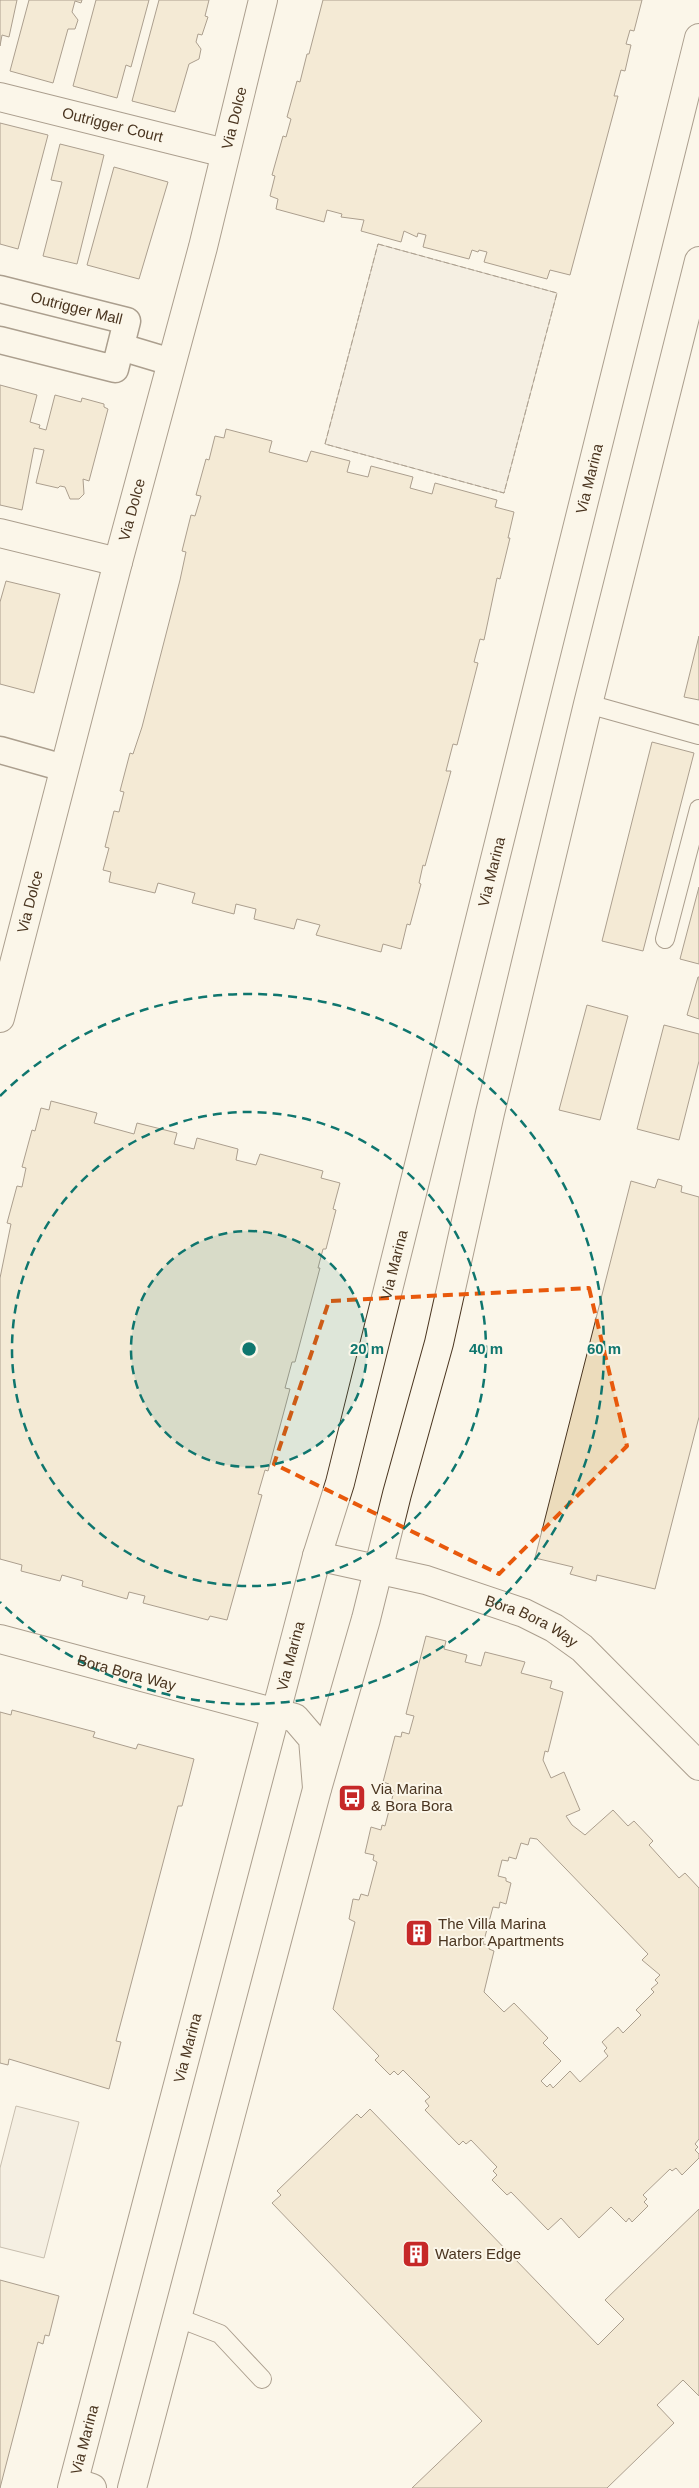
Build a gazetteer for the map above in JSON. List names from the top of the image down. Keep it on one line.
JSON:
{"streets":{"street":["Via Dolce","Outrigger Court","Outrigger Mall","Via Marina","Bora Bora Way"]},"crossings":[["Via Dolce","Outrigger Court"],["Via Dolce","Outrigger Mall"],["Via Marina","Bora Bora Way"]],"places":{"bus stop":["Via Marina & Bora Bora"],"building":["The Villa Marina Harbor Apartments","Waters Edge"]},"rings":["20 m","40 m","60 m"]}
